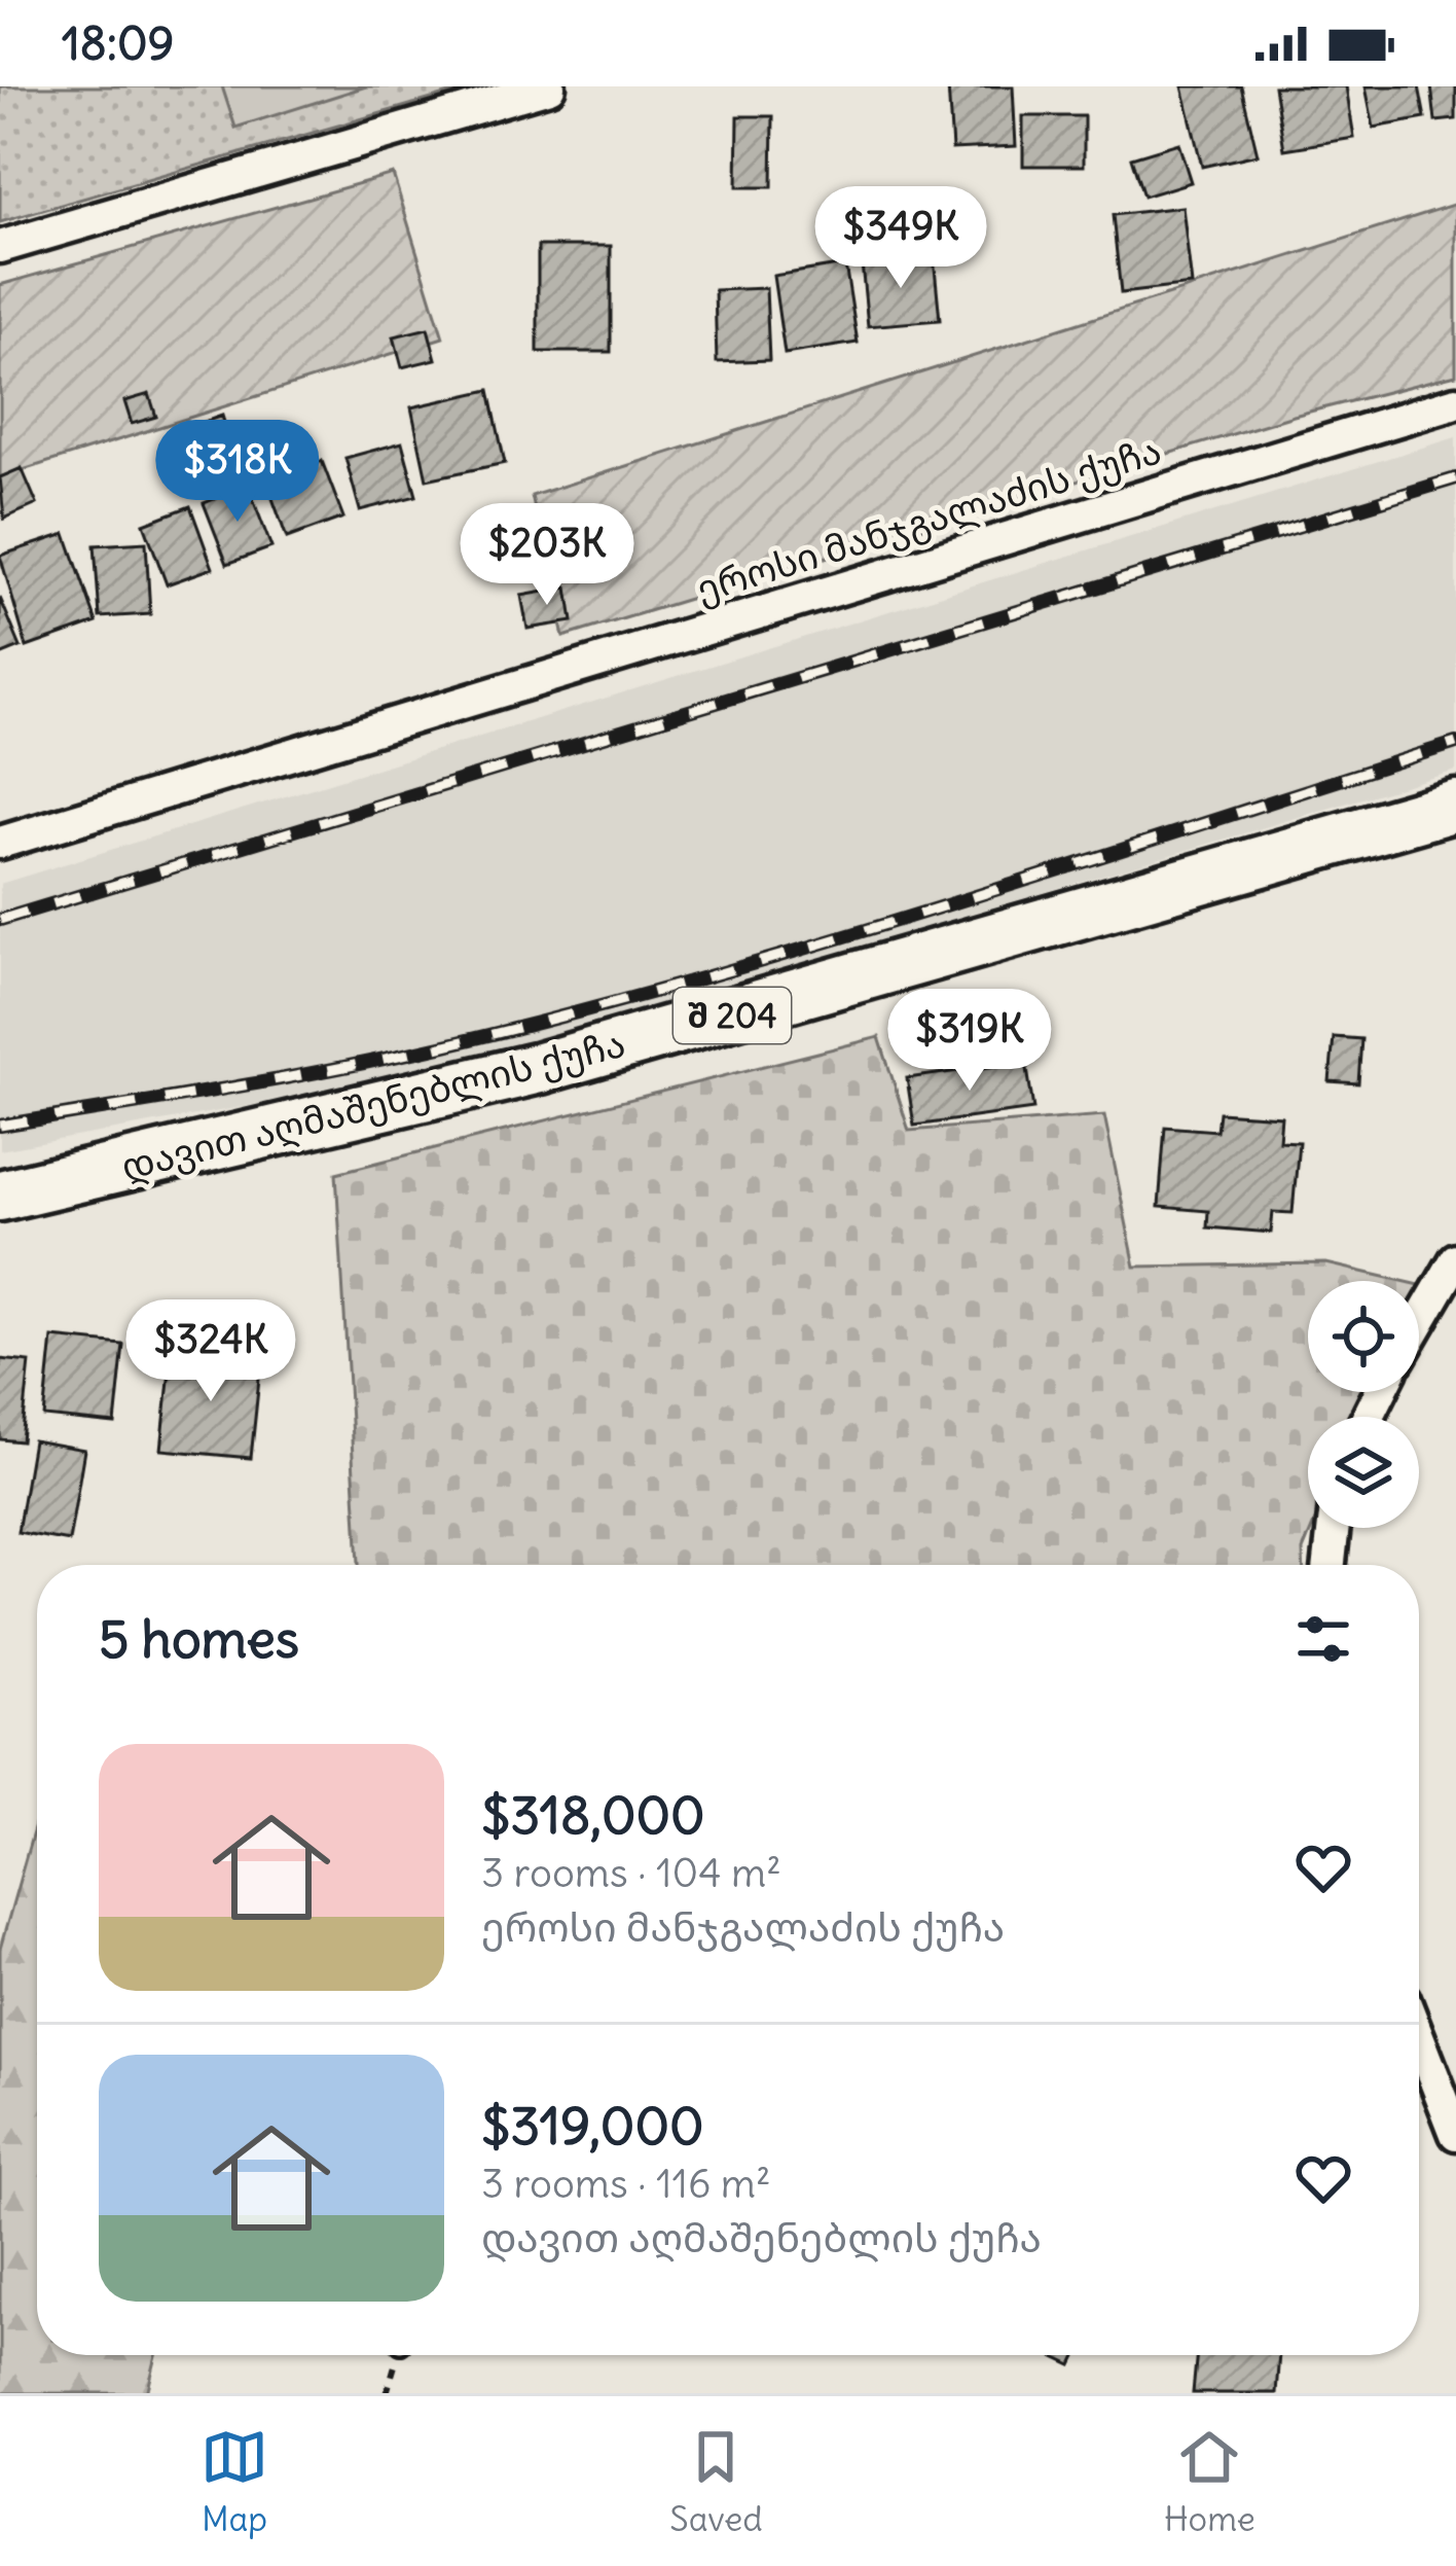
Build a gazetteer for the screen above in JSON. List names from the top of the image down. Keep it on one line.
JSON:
{"streets":{"main road":["შ 204","დავით აღმაშენებლის ქუჩა"],"street":["ეროსი მანჯგალაძის ქუჩა"]},"page":{"status":"18:09","price":["$349K","$318K","$203K","$319K","$324K"],"heading":"5 homes","list":[{"name":"$318,000","note":"3 rooms · 104 m² · ეროსი მანჯგალაძის ქუჩა"},{"name":"$319,000","note":"3 rooms · 116 m² · დავით აღმაშენებლის ქუჩა"}],"tabs":["Map","Saved","Home"]}}
